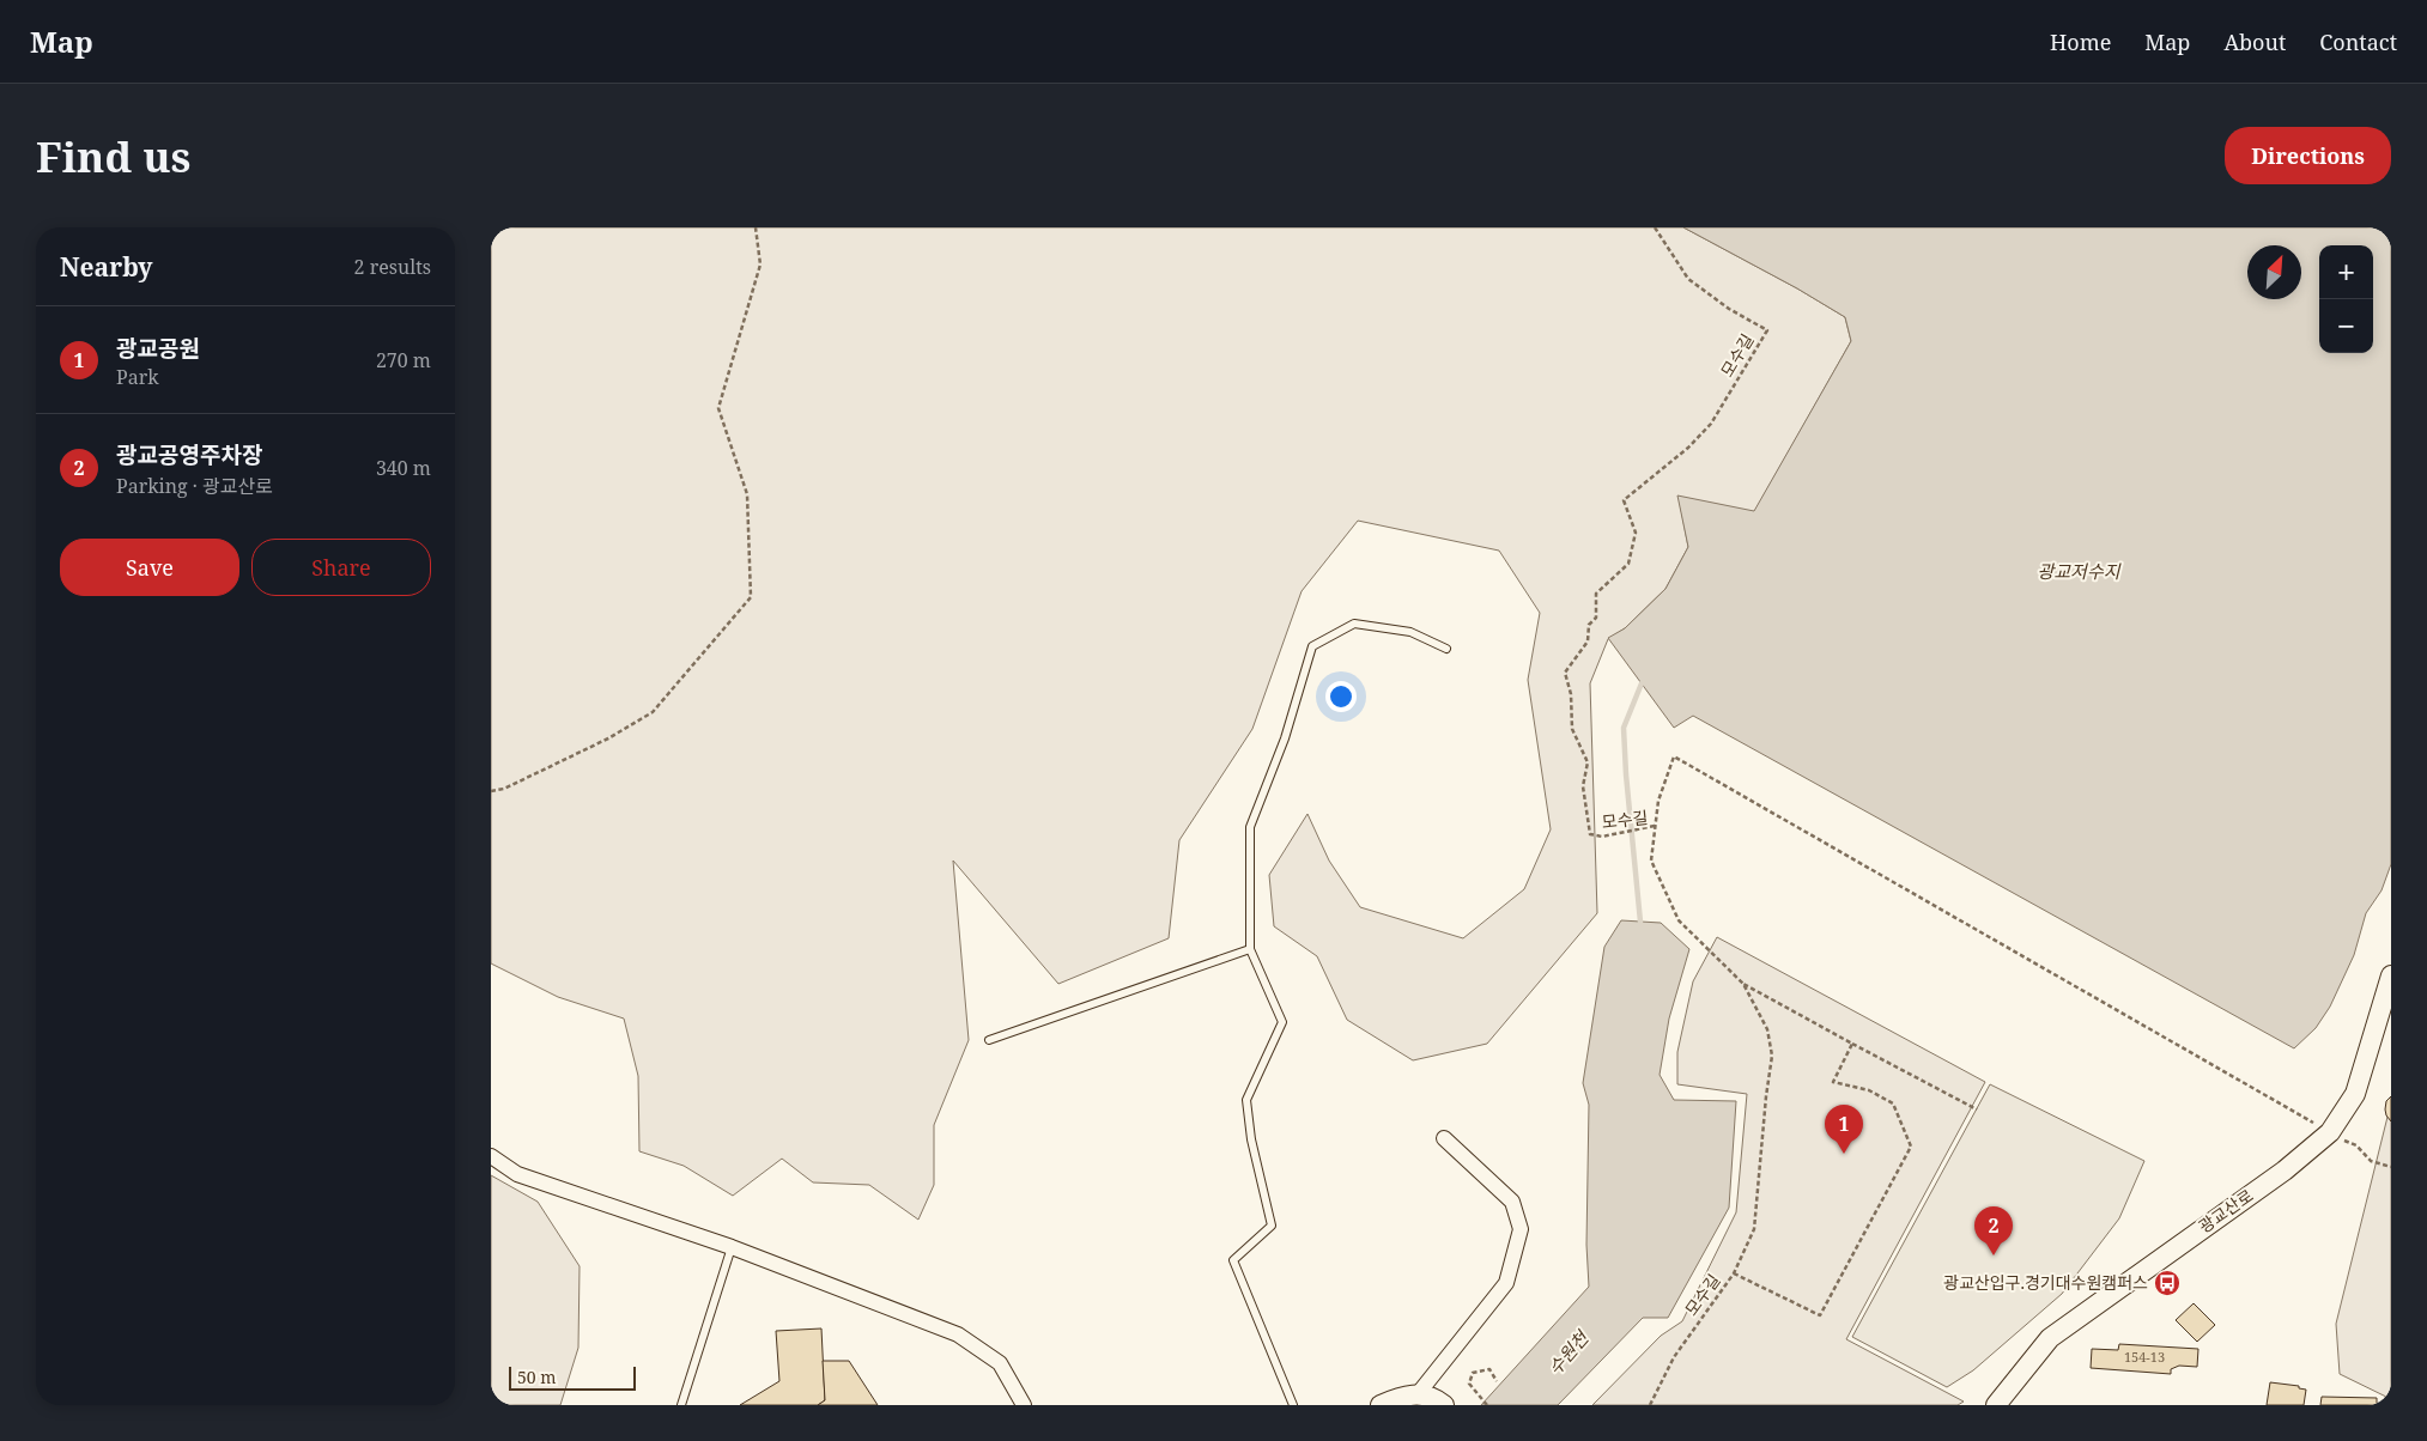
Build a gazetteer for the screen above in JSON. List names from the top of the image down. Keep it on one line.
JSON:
{"streets":{"street":["광교산로"],"path":["모수길"]},"water":["광교저수지","수원천"],"places":{"bus stop":["광교산입구.경기대수원캠퍼스"]},"house_numbers":["154-13"],"scale_bar":"50 m","north":"top right","page":{"header":"Map","nav":["Home","Map","About","Contact"],"buttons":["Directions",["Save","Share"]],"title":"Find us","heading":["Nearby","2 results"],"map_buttons":["+","−"],"list":[{"mark":"1","name":"광교공원","note":"Park","value":"270 m"},{"mark":"2","name":"광교공영주차장","note":"Parking · 광교산로","value":"340 m"}],"pins":["1","2"],"scale":"50 m"}}
